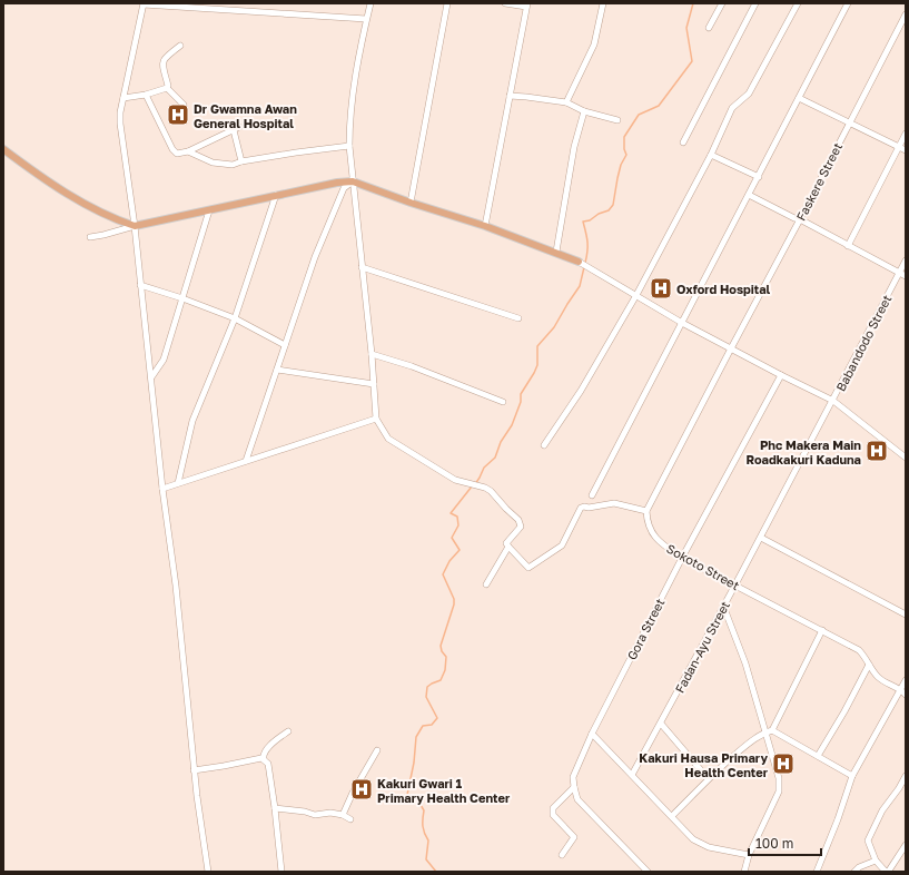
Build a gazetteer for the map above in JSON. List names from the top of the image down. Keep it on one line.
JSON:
{"streets":{"street":["Faskere Street","Babandodo Street","Sokoto Street","Gora Street","Fadan-Ayu Street"]},"crossings":[["Babandodo Street","Fadan-Ayu Street"],["Sokoto Street","Gora Street"],["Sokoto Street","Fadan-Ayu Street"]],"places":{"hospital":["Dr Gwamna Awan General Hospital","Oxford Hospital","Phc Makera Main Roadkakuri Kaduna","Kakuri Hausa Primary Health Center","Kakuri Gwari 1 Primary Health Center"]},"scale_bar":"100 m"}
